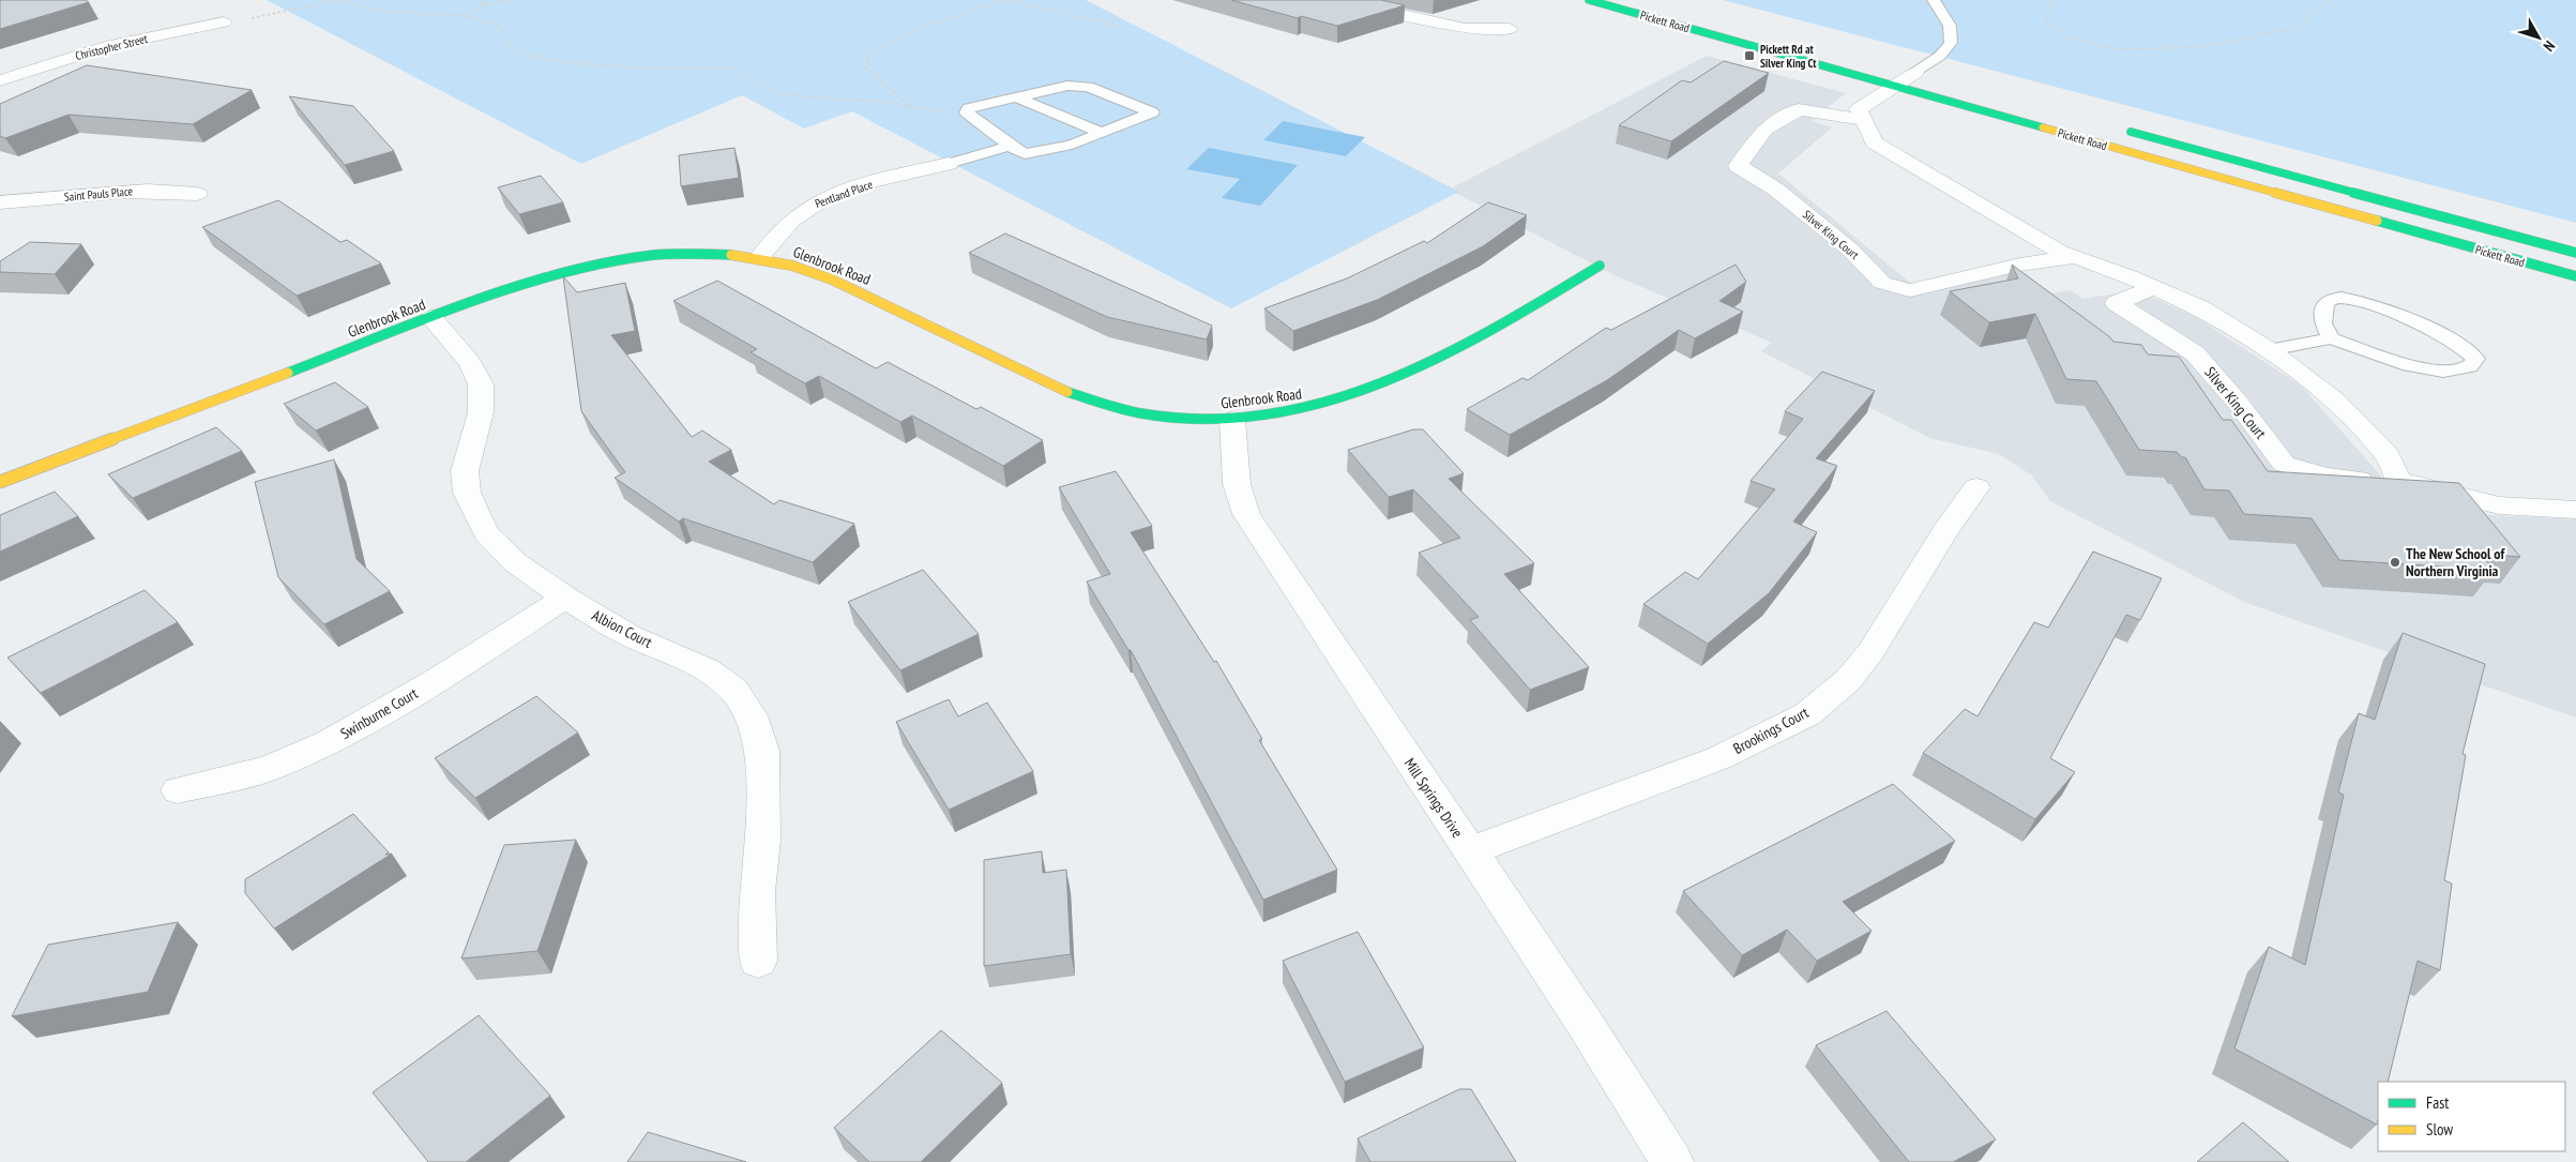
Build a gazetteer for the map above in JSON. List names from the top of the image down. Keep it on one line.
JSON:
{"streets":{"street":["Pickett Road","Christopher Street","Saint Pauls Place","Pentland Place","Silver King Court","Glenbrook Road","Albion Court","Swinburne Court","Brookings Court","Mill Springs Drive"]},"crossings":[["Pentland Place","Glenbrook Road"],["Glenbrook Road","Albion Court"],["Glenbrook Road","Mill Springs Drive"],["Albion Court","Swinburne Court"],["Brookings Court","Mill Springs Drive"]],"places":{"transit":["Pickett Rd at Silver King Ct"],"other":["The New School of Northern Virginia"]},"legend":["Fast","Slow"],"north":"bottom right"}
